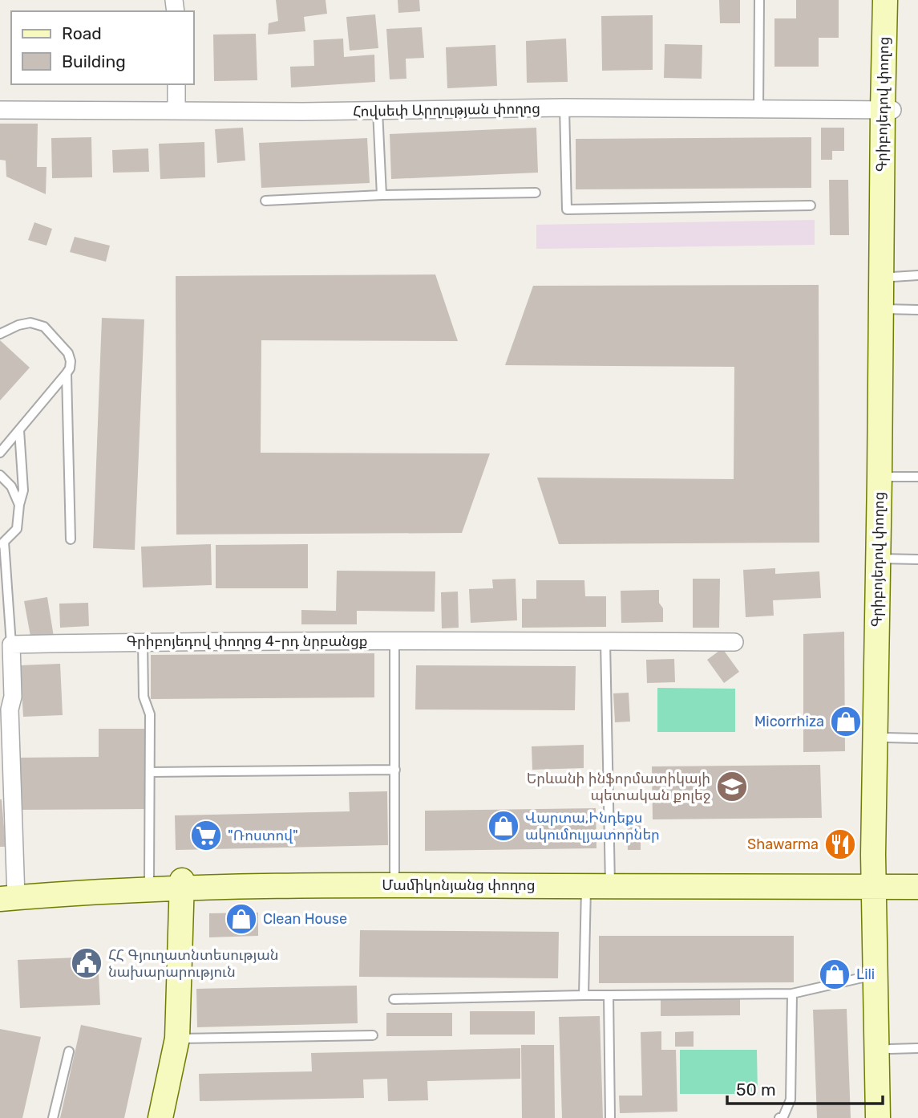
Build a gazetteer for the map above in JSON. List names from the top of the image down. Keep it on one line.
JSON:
{"streets":{"street":["Գրիբոյեդով փողոց","Հովսեփ Արղության փողոց","Գրիբոյեդով փողոց 4-րդ նրբանցք","Մամիկոնյանց փողոց"]},"crossings":[["Գրիբոյեդով փողոց","Հովսեփ Արղության փողոց"],["Գրիբոյեդով փողոց","Մամիկոնյանց փողոց"]],"places":{"shop":["Micorrhiza","Վարտա,Ինդեքս ակումուլյատորներ","Clean House","Lili"],"school or university":["Երևանի ինֆորմատիկայի պետական քոլեջ"],"supermarket":["\"Ռոստով\""],"restaurant":["Shawarma"],"public building":["ՀՀ Գյուղատնտեսության նախարարություն"]},"legend":["Road","Building"],"scale_bar":"50 m"}
